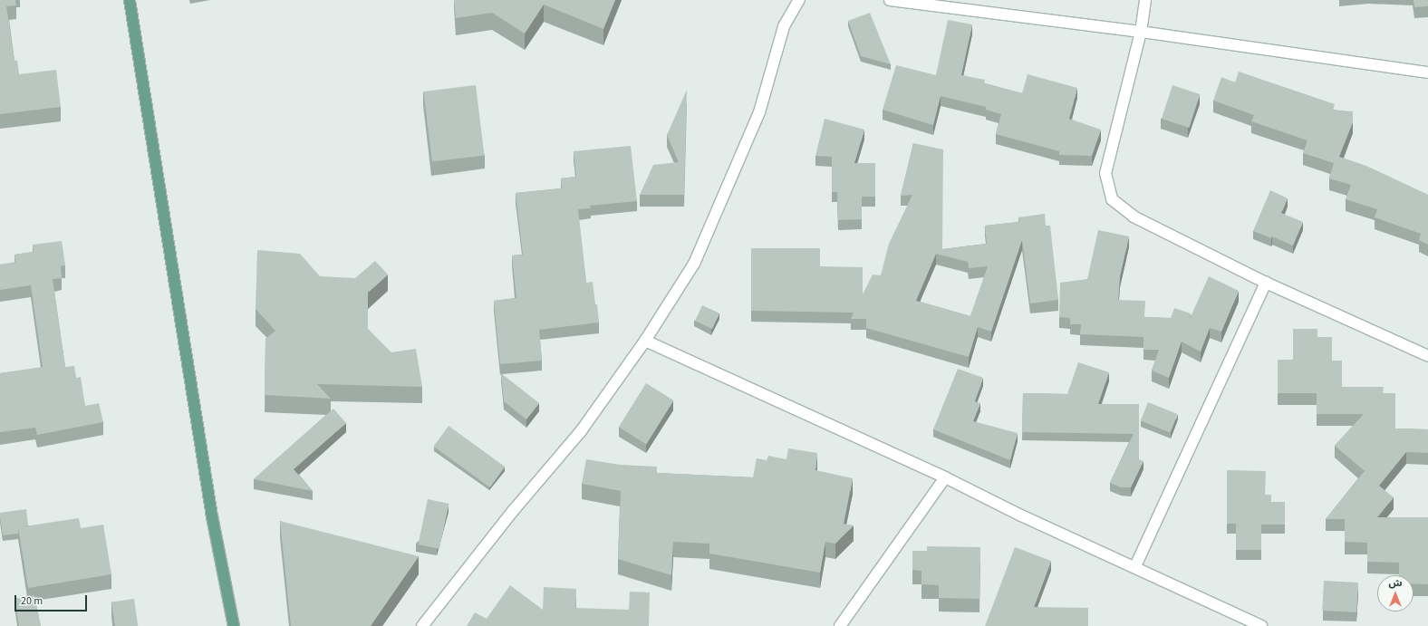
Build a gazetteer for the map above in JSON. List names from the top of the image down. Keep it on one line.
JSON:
{"scale_bar":"20 m","north":"top"}
